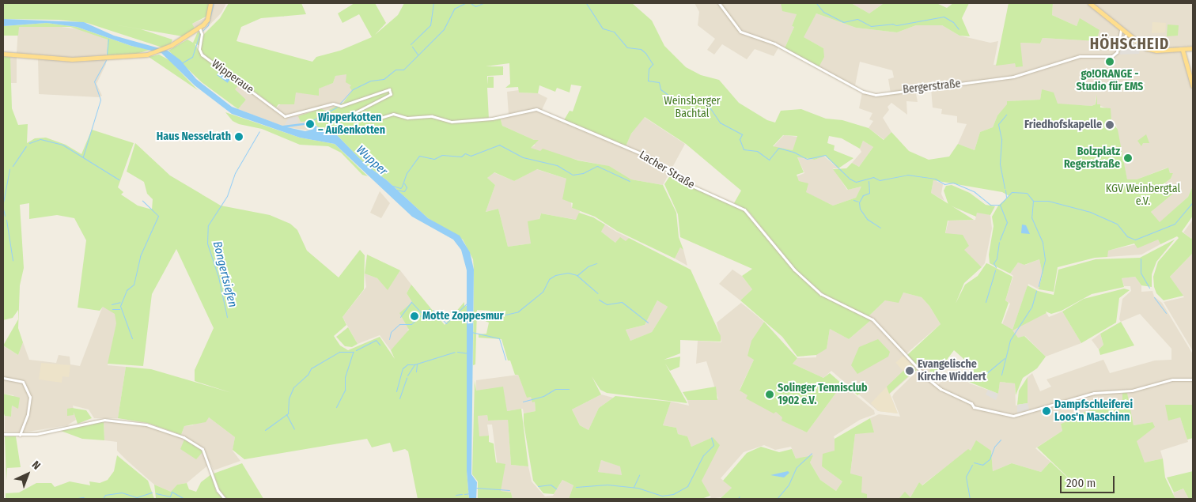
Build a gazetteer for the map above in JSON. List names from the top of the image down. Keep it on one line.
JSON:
{"streets":{"street":["Wipperaue","Bergerstraße","Lacher Straße"]},"crossings":[["Wipperaue","Lacher Straße"]],"districts":["HÖHSCHEID"],"water":["Wupper","Bongertsiefen"],"parks":["Weinsberger Bachtal","KGV Weinbergtal e.V."],"places":["go!ORANGE - Studio für EMS","Wipperkotten – Außenkotten","Friedhofskapelle","Haus Nesselrath","Bolzplatz Regerstraße","Motte Zoppesmur","Evangelische Kirche Widdert","Solinger Tennisclub 1902 e.V.","Dampfschleiferei Loos'n Maschinn"],"scale_bar":"200 m","north":"top right"}
